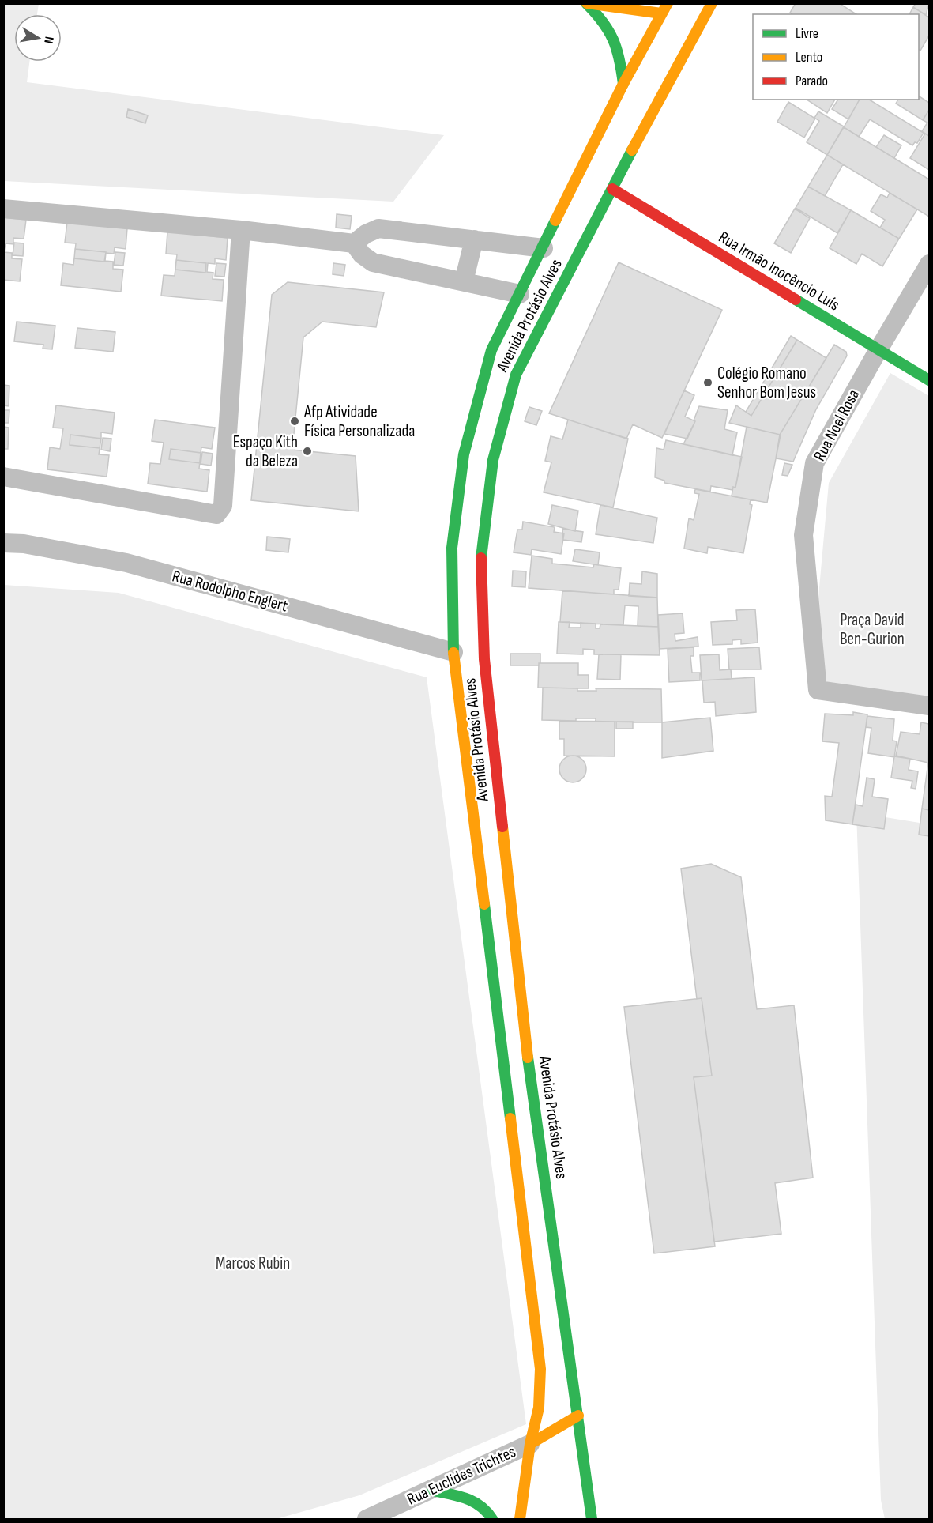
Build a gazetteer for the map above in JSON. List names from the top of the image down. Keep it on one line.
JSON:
{"streets":{"main road":["Rua Irmão Inocêncio Luís","Avenida Protásio Alves"],"street":["Rua Noel Rosa","Rua Rodolpho Englert","Rua Euclides Trichtes"]},"crossings":[["Rua Irmão Inocêncio Luís","Avenida Protásio Alves"],["Rua Irmão Inocêncio Luís","Rua Noel Rosa"],["Avenida Protásio Alves","Rua Rodolpho Englert"],["Avenida Protásio Alves","Rua Euclides Trichtes"]],"parks":["Praça David Ben-Gurion","Marcos Rubin"],"places":["Colégio Romano Senhor Bom Jesus","Afp Atividade Física Personalizada","Espaço Kith da Beleza"],"legend":["Livre","Lento","Parado"],"north":"right"}
